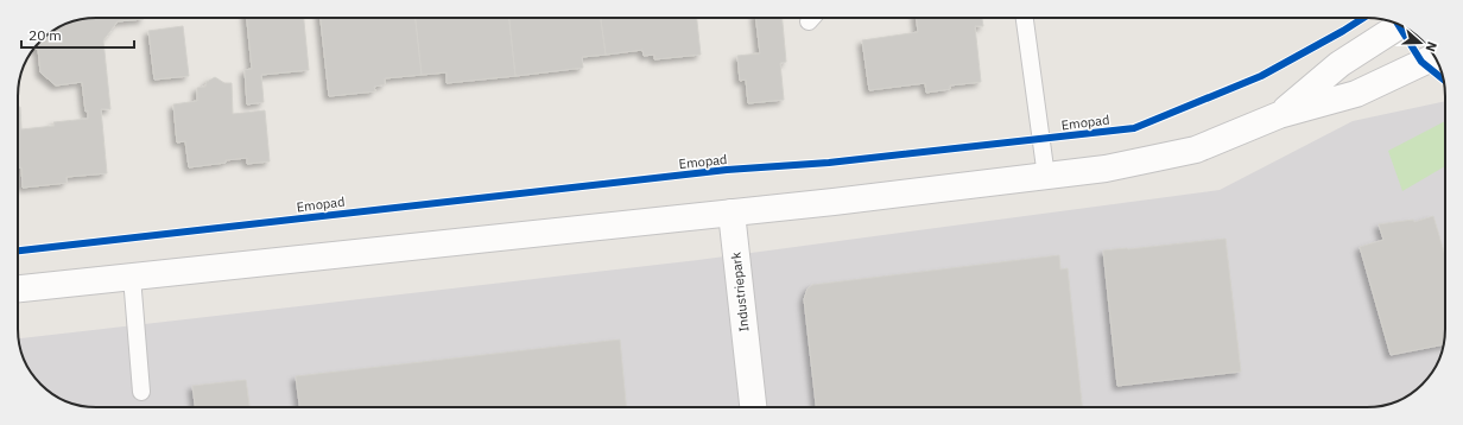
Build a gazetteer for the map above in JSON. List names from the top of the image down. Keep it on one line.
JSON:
{"streets":{"main road":["Industriepark"],"cycle path":["Emopad"]},"scale_bar":"20 m","north":"right"}
